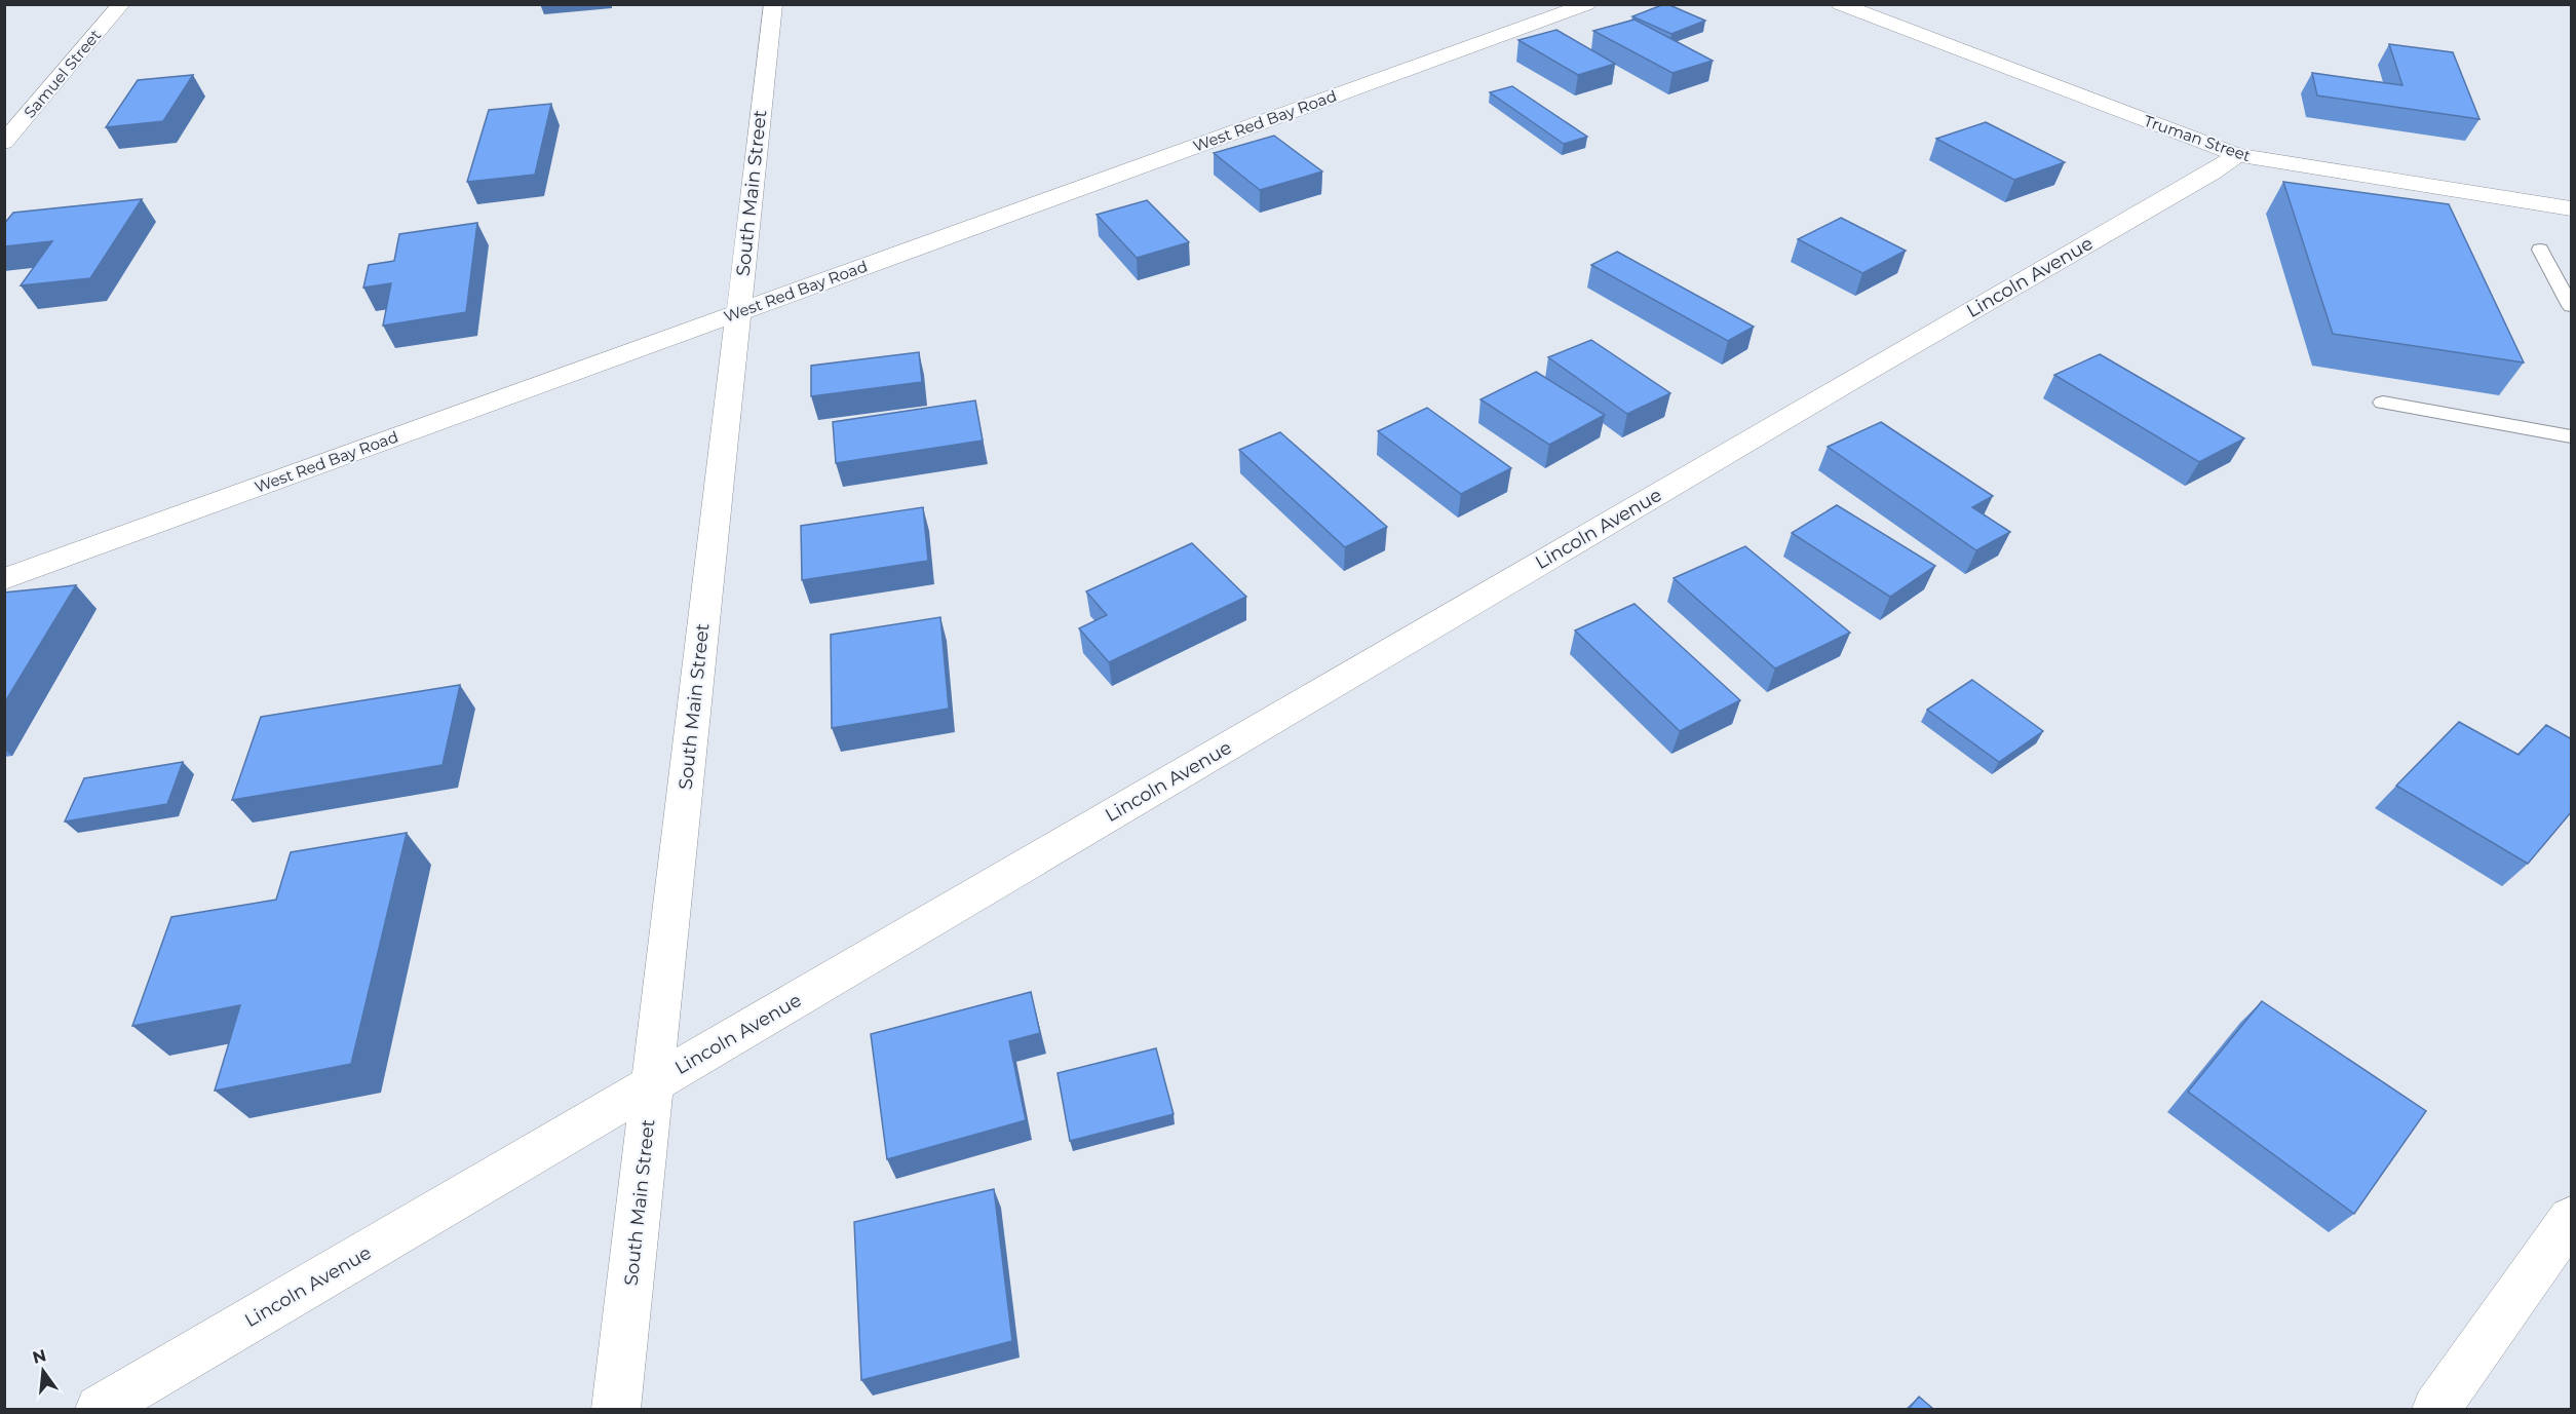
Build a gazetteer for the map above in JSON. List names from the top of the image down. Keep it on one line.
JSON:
{"streets":{"street":["Samuel Street","West Red Bay Road","Truman Street","South Main Street","Lincoln Avenue"]},"crossings":[["West Red Bay Road","South Main Street"],["Truman Street","Lincoln Avenue"],["South Main Street","Lincoln Avenue"]],"north":"top"}
